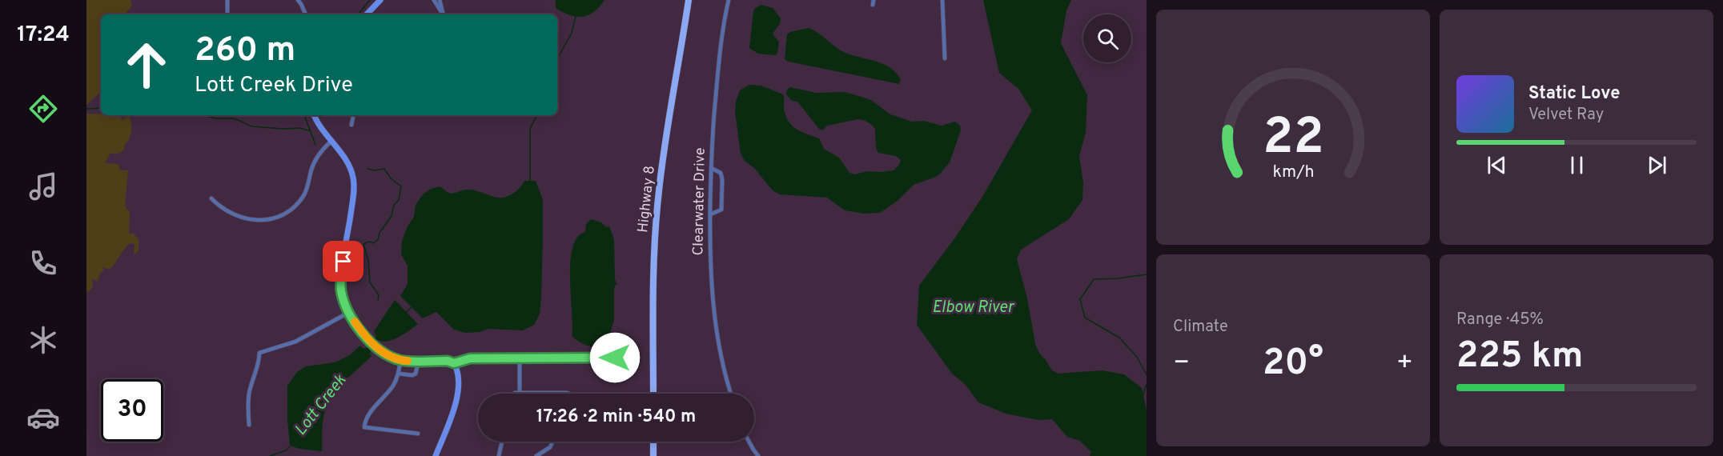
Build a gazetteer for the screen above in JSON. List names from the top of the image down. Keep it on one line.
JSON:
{"streets":{"main road":["Highway 8"],"street":["Clearwater Drive"]},"water":["Elbow River","Lott Creek"],"page":{"tabs":"17:24","turn":["260 m","Lott Creek Drive"],"song":["Static Love","Velvet Ray"],"tile":["Climate",["Range · 45%","225 km"]],"heat":["−","20°","+"],"limit":"30","trip":"17:26 · 2 min · 540 m","gauge":["22","km/h"]}}
